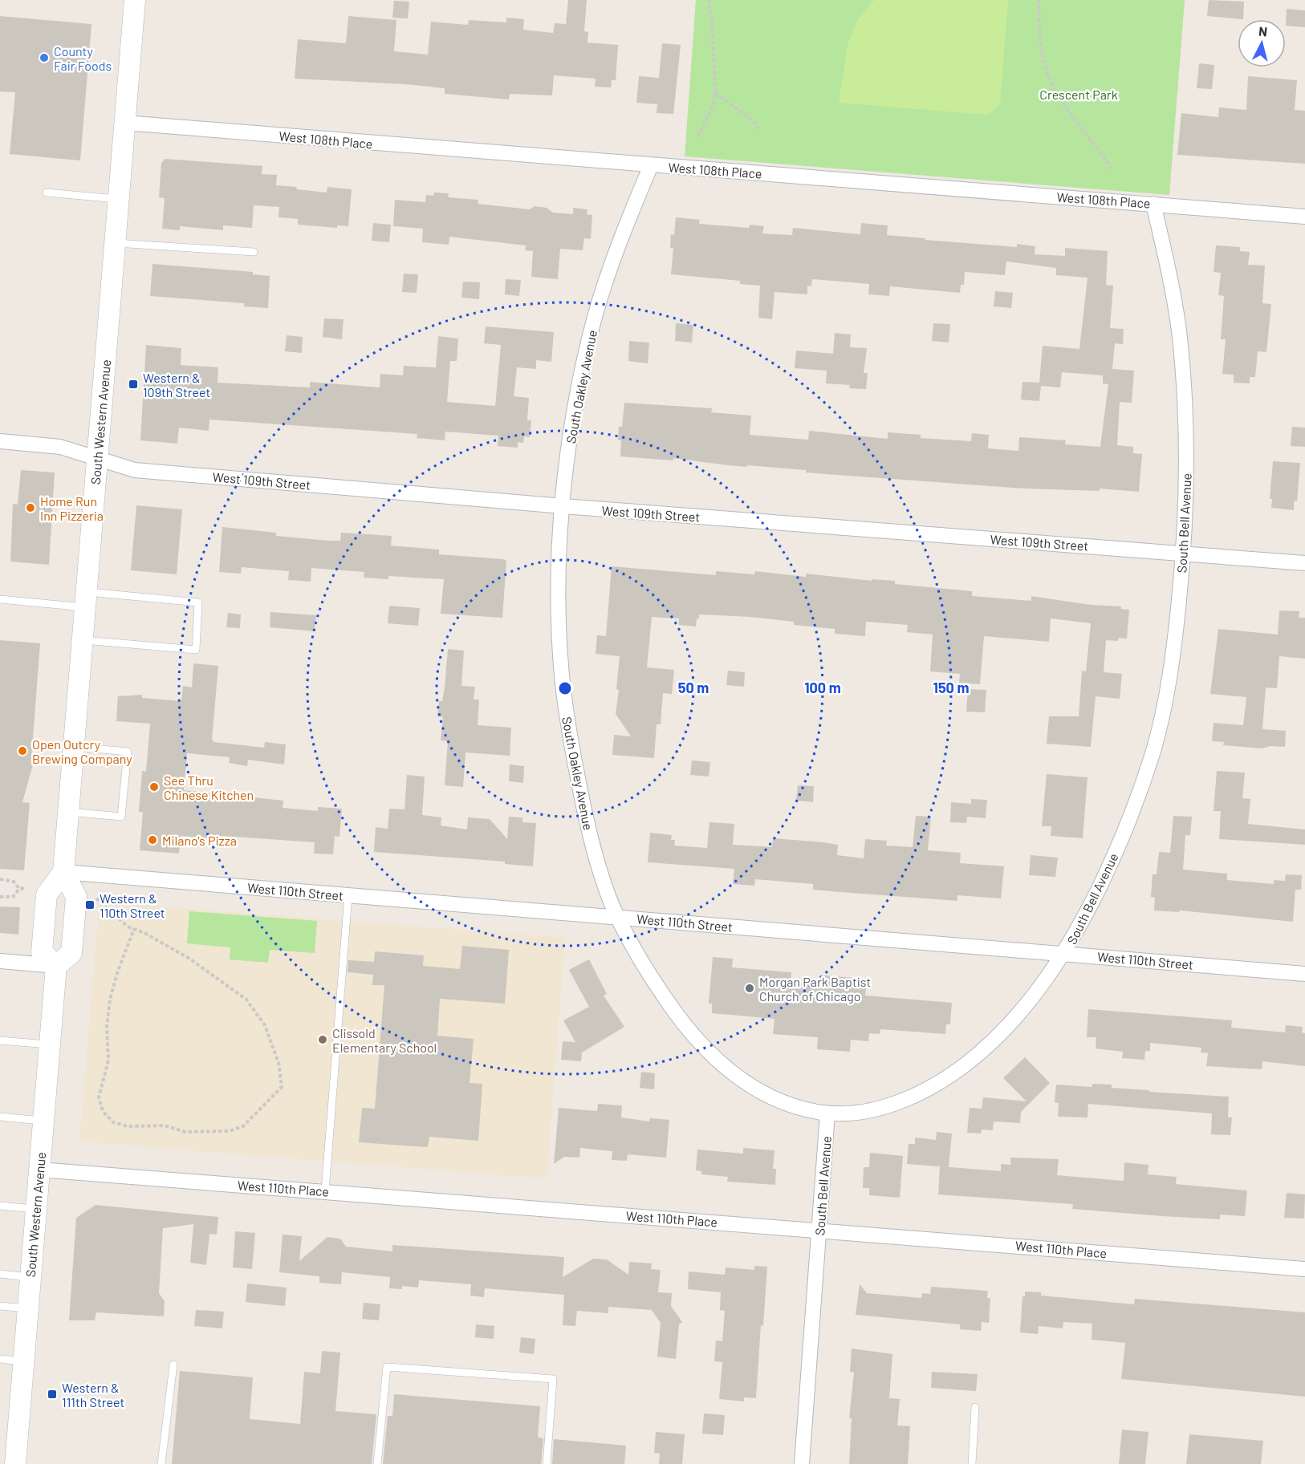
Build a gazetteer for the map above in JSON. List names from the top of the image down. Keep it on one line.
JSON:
{"streets":{"main road":["South Western Avenue"],"street":["West 108th Place","South Oakley Avenue","West 109th Street","South Bell Avenue","West 110th Street","West 110th Place"]},"crossings":[["West 108th Place","South Oakley Avenue"],["West 108th Place","South Western Avenue"],["West 108th Place","South Bell Avenue"],["South Oakley Avenue","West 109th Street"],["South Oakley Avenue","South Bell Avenue"],["South Oakley Avenue","West 110th Street"],["South Western Avenue","West 109th Street"],["South Western Avenue","West 110th Street"],["South Western Avenue","West 110th Place"],["West 109th Street","South Bell Avenue"],["South Bell Avenue","West 110th Street"],["South Bell Avenue","West 110th Place"]],"parks":["Crescent Park"],"places":{"other":["County Fair Foods","Home Run Inn Pizzeria","Open Outcry Brewing Company","See Thru Chinese Kitchen","Milano's Pizza","Morgan Park Baptist Church of Chicago","Clissold Elementary School"],"transit":["Western & 109th Street","Western & 110th Street","Western & 111th Street"]},"north":"top","rings":["50 m","100 m","150 m"]}
